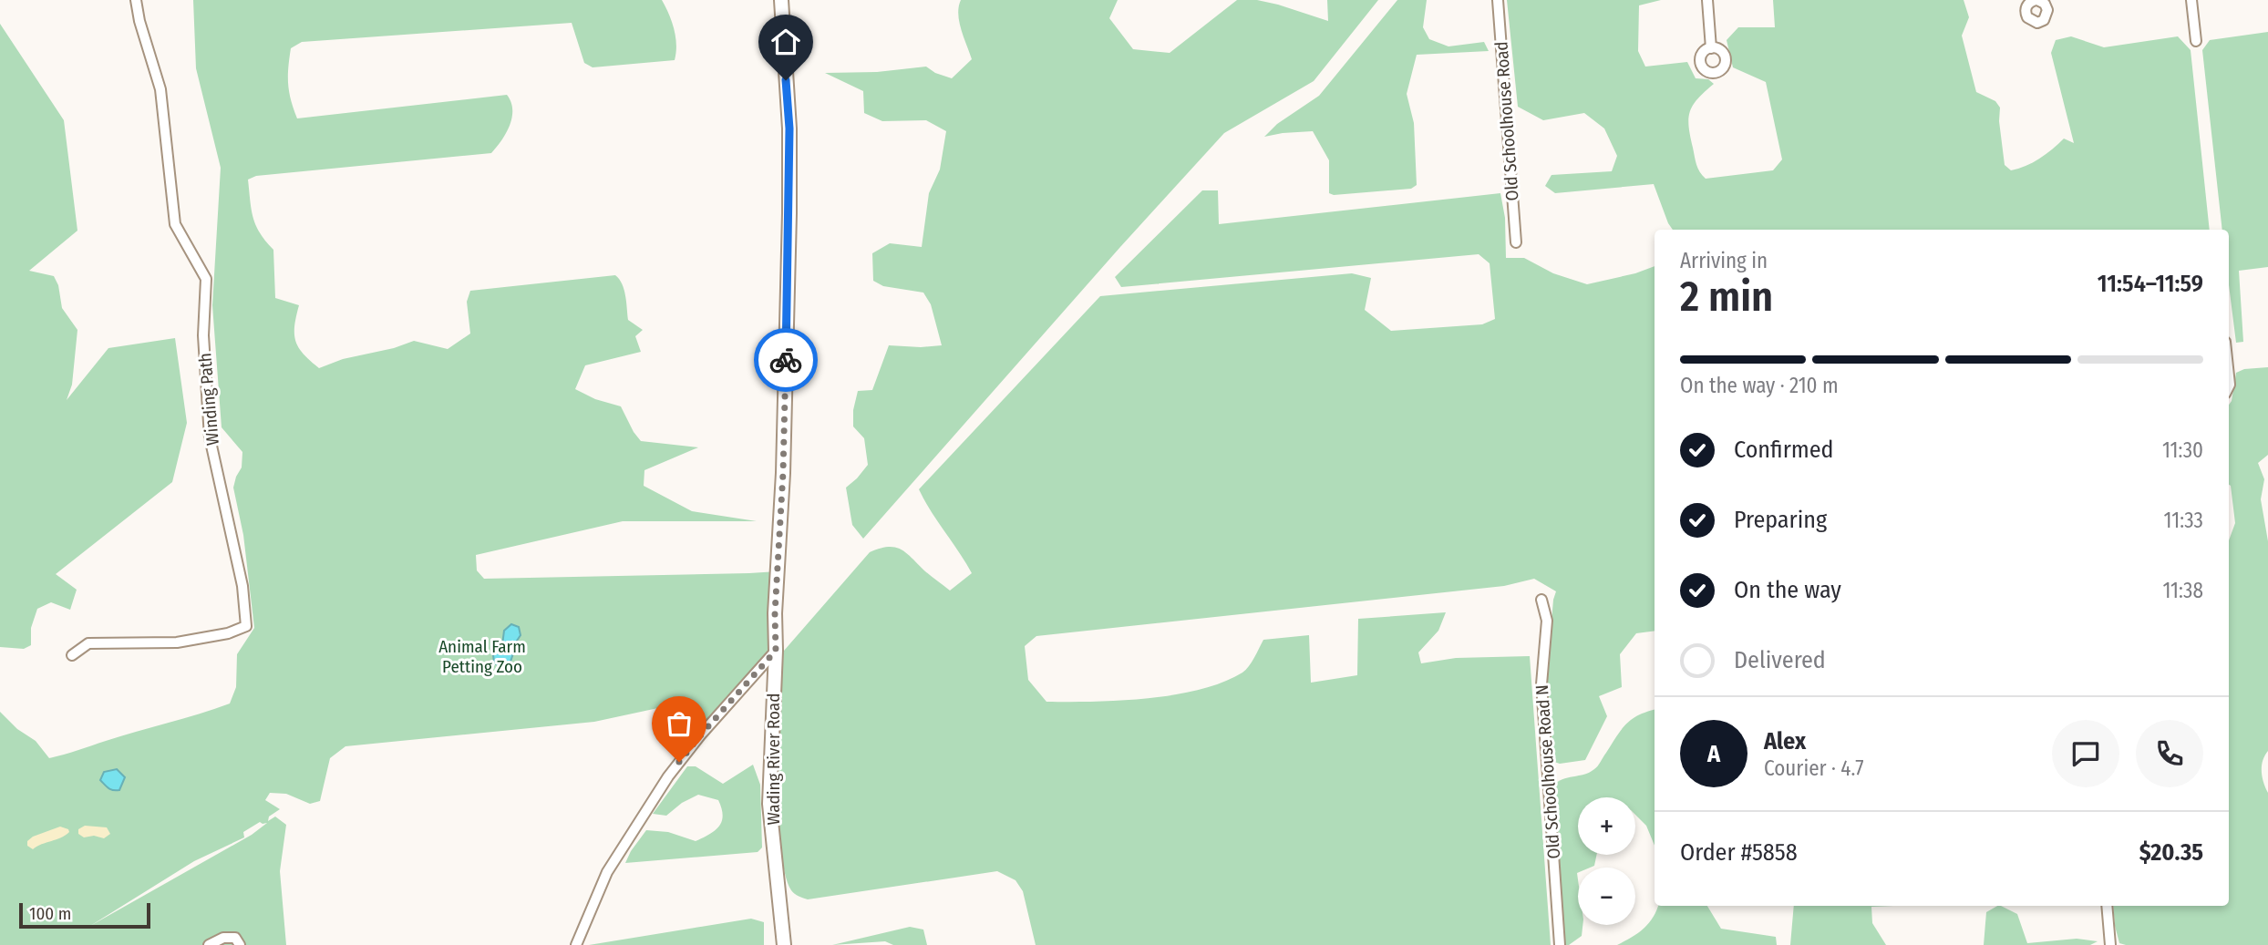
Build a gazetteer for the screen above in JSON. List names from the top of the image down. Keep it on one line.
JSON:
{"streets":{"main road":["Wading River Road"],"street":["Old Schoolhouse Road","Winding Path","Old Schoolhouse Road N"]},"parks":["Animal Farm Petting Zoo"],"scale_bar":"100 m","page":{"heading":["2 min","Arriving in","11:54–11:59"],"panel":["Alex","Courier · 4.7","Order #5858","$20.35"],"bar":"On the way · 210 m","list":[["Confirmed","11:30"],["Preparing","11:33"],["On the way","11:38"],"Delivered"],"round":"A","map_buttons":["+","−"],"scale":"100 m"}}
